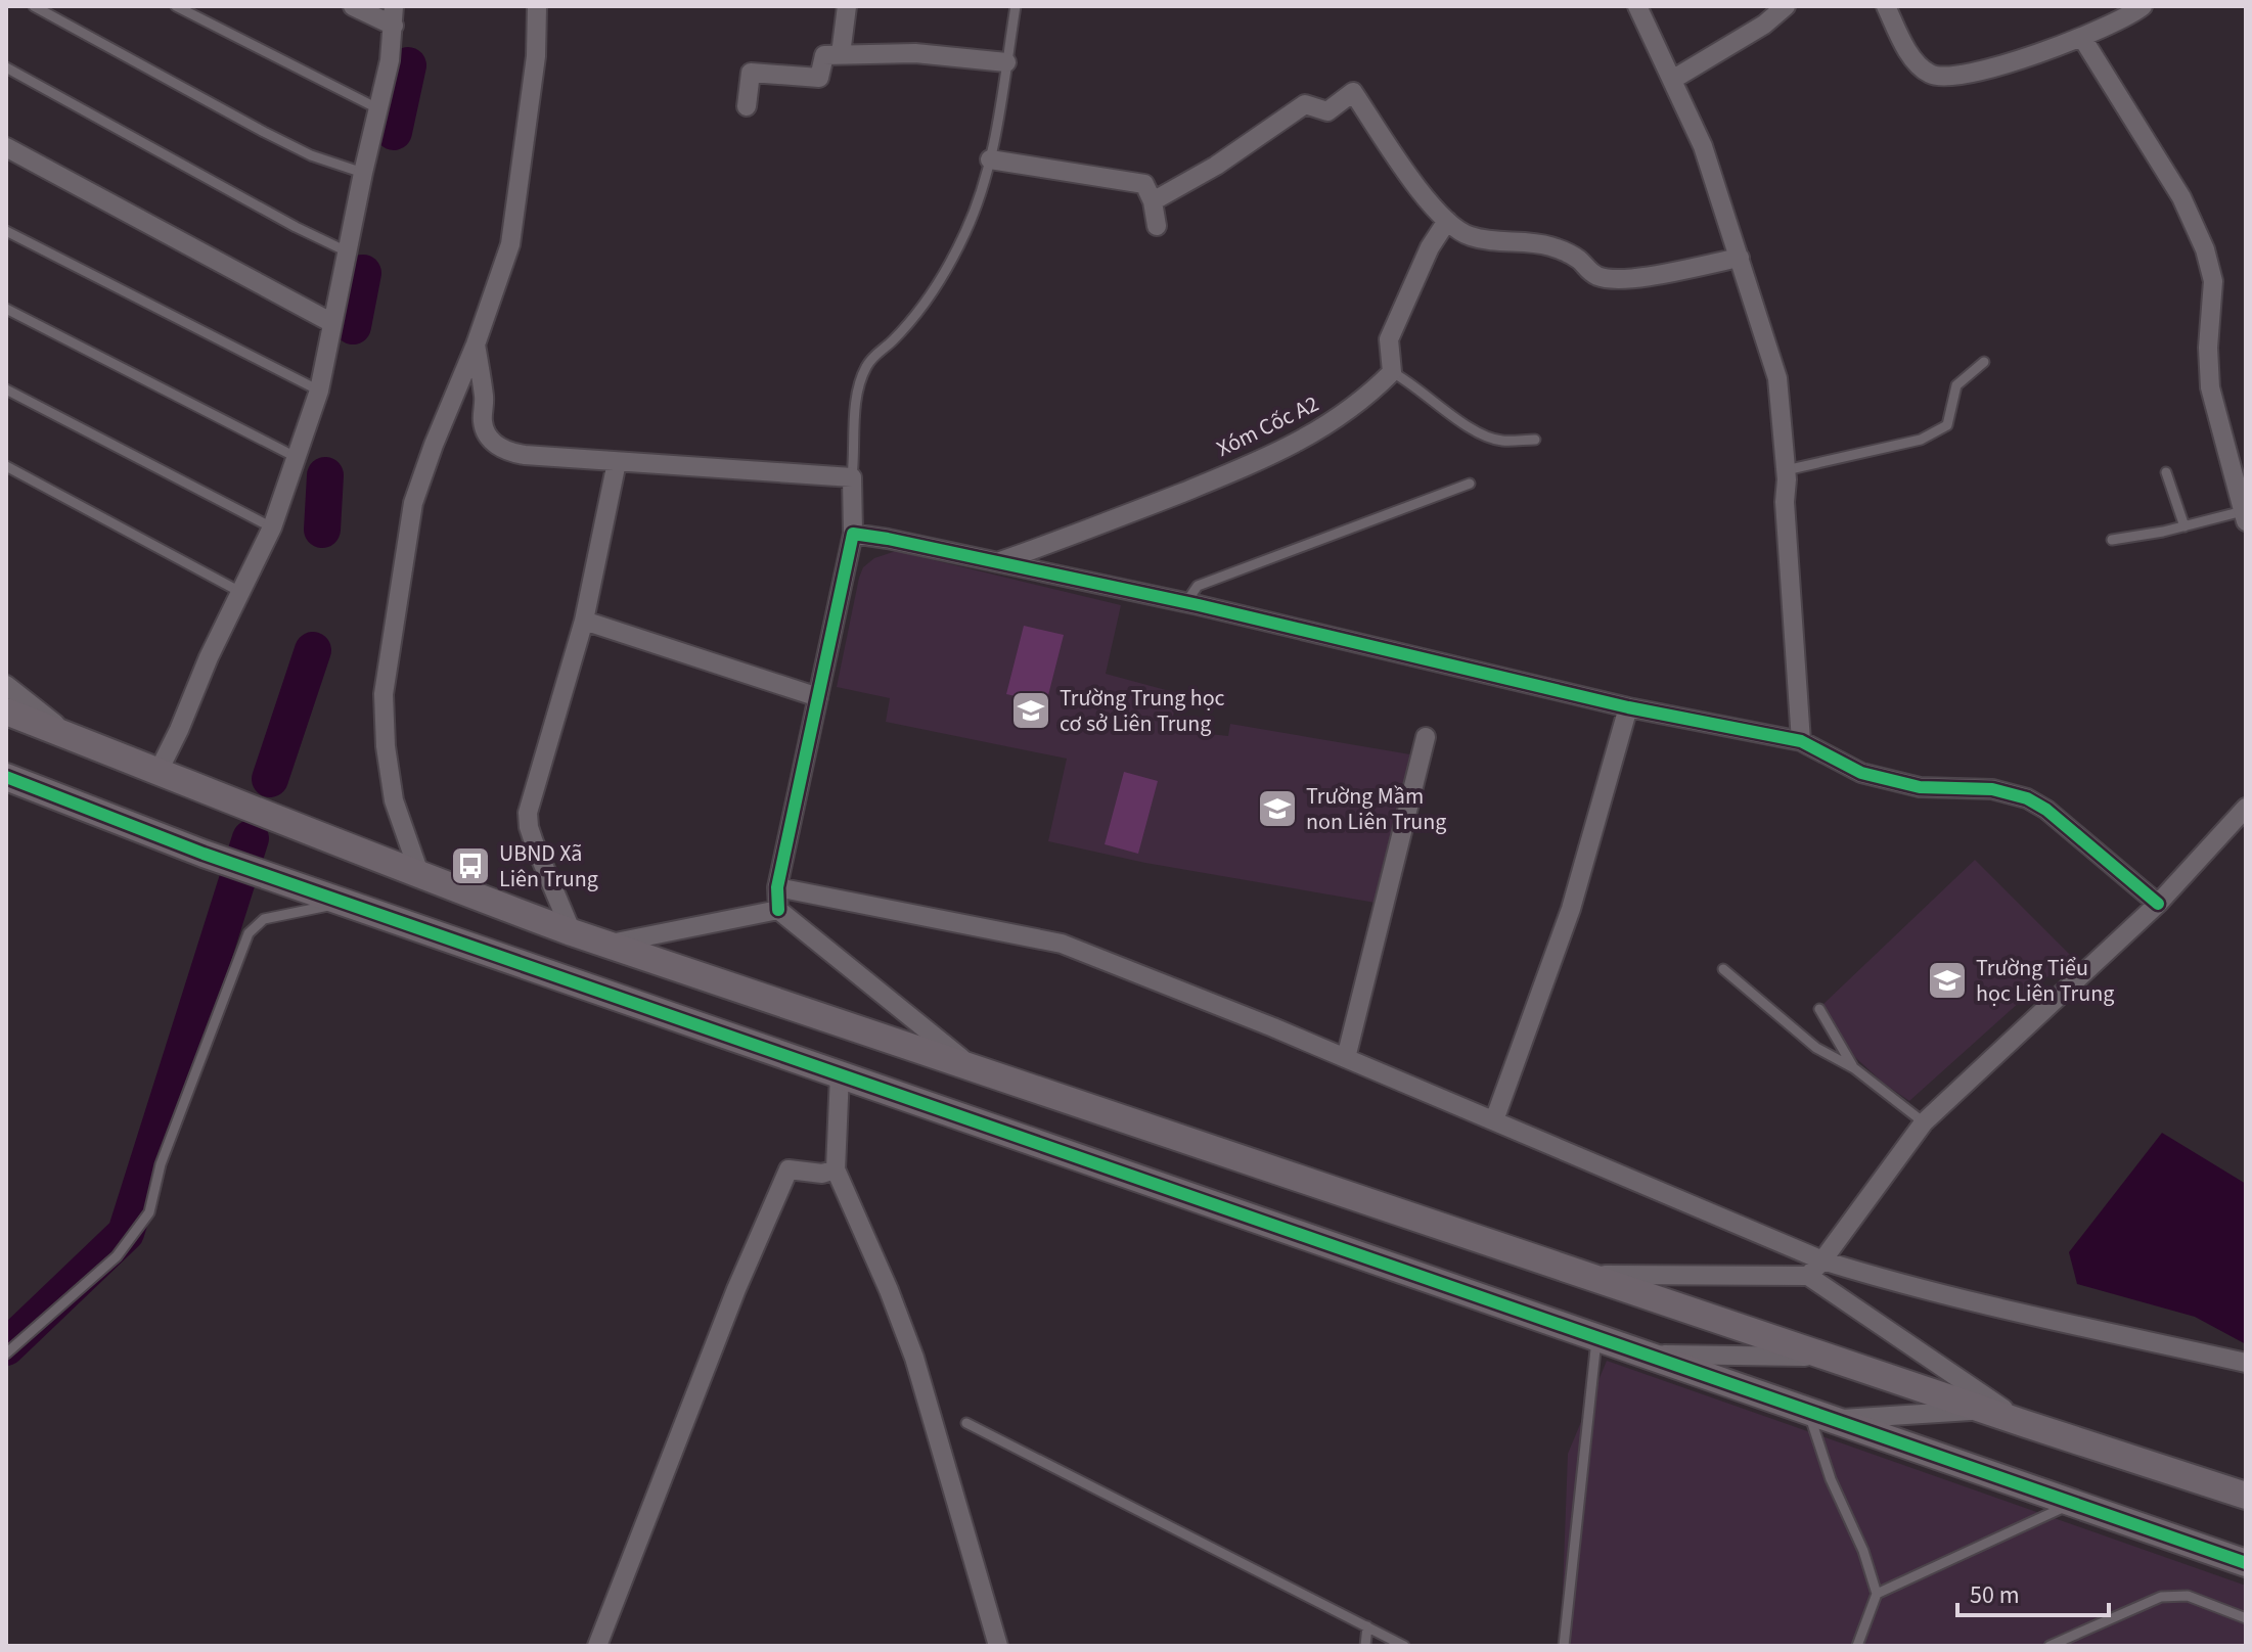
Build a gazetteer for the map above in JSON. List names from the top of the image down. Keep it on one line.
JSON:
{"streets":{"street":["Xóm Cốc A2"]},"places":{"school or university":["Trường Trung học cơ sở Liên Trung","Trường Mầm non Liên Trung","Trường Tiểu học Liên Trung"],"bus stop":["UBND Xã Liên Trung"]},"scale_bar":"50 m"}
